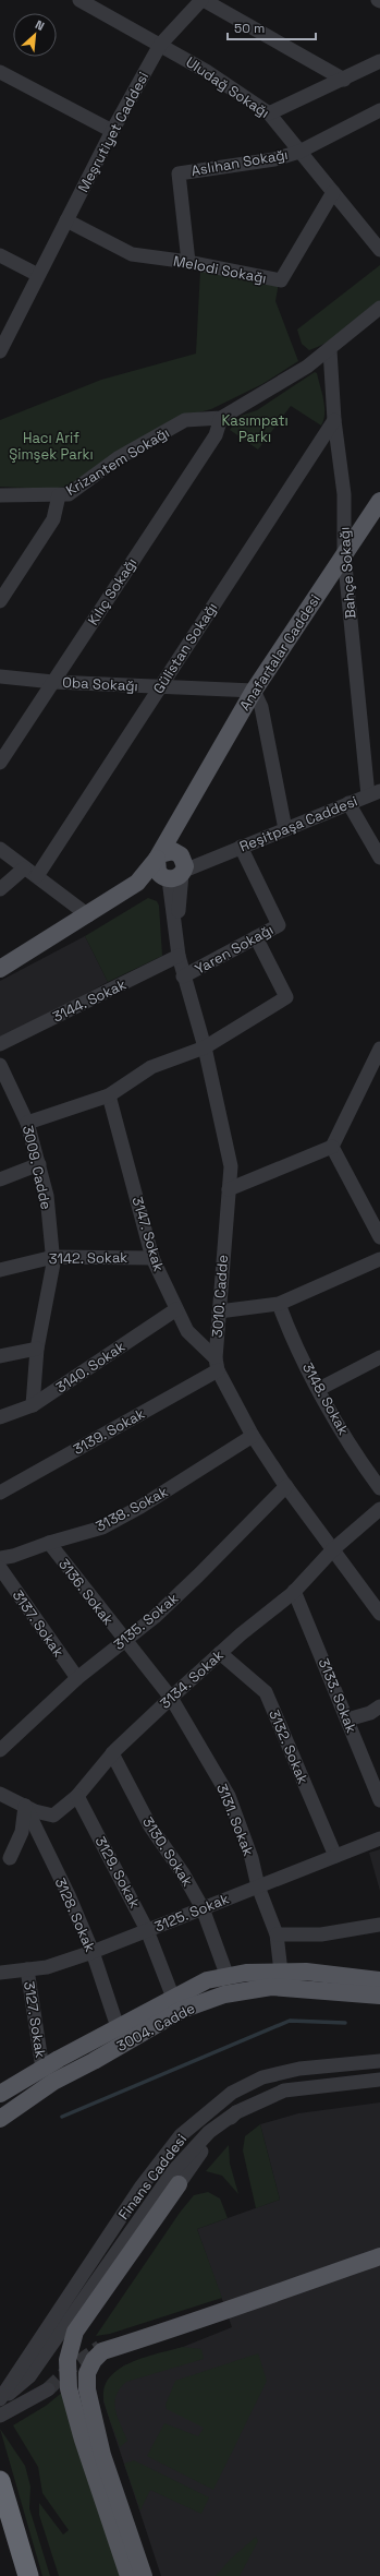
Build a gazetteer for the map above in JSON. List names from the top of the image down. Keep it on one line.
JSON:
{"streets":{"main road":["Anafartalar Caddesi","3010. Cadde","3004. Cadde"],"street":["Uludağ Sokağı","Meşrutiyet Caddesi","Aslıhan Sokağı","Melodi Sokağı","Krizantem Sokağı","Bahçe Sokağı","Kılıç Sokağı","Gülistan Sokağı","Oba Sokağı","Reşitpaşa Caddesi","Yaren Sokağı","3144. Sokak","3009. Cadde","3147. Sokak","3142. Sokak","3140. Sokak","3148. Sokak","3139. Sokak","3138. Sokak","3136. Sokak","3135. Sokak","3137. Sokak","3134. Sokak","3133. Sokak","3132. Sokak","3131. Sokak","3130. Sokak","3129. Sokak","3125. Sokak","3128. Sokak","3127. Sokak","Finans Caddesi"]},"crossings":[["Uludağ Sokağı","Meşrutiyet Caddesi"],["Uludağ Sokağı","Aslıhan Sokağı"],["Uludağ Sokağı","Melodi Sokağı"],["Meşrutiyet Caddesi","Melodi Sokağı"],["Aslıhan Sokağı","Melodi Sokağı"],["Krizantem Sokağı","Bahçe Sokağı"],["Krizantem Sokağı","Kılıç Sokağı"],["Bahçe Sokağı","Gülistan Sokağı"],["Bahçe Sokağı","Anafartalar Caddesi"],["Bahçe Sokağı","Reşitpaşa Caddesi"],["Kılıç Sokağı","Oba Sokağı"],["Gülistan Sokağı","Oba Sokağı"],["Anafartalar Caddesi","Oba Sokağı"],["Anafartalar Caddesi","Reşitpaşa Caddesi"],["Anafartalar Caddesi","3010. Cadde"],["Reşitpaşa Caddesi","Yaren Sokağı"],["Reşitpaşa Caddesi","3010. Cadde"],["Yaren Sokağı","3010. Cadde"],["3144. Sokak","3010. Cadde"],["3009. Cadde","3142. Sokak"],["3009. Cadde","3140. Sokak"],["3147. Sokak","3142. Sokak"],["3147. Sokak","3010. Cadde"],["3147. Sokak","3140. Sokak"],["3147. Sokak","3139. Sokak"],["3010. Cadde","3139. Sokak"],["3138. Sokak","3136. Sokak"],["3136. Sokak","3135. Sokak"],["3136. Sokak","3131. Sokak"],["3135. Sokak","3137. Sokak"],["3135. Sokak","3131. Sokak"],["3134. Sokak","3133. Sokak"],["3134. Sokak","3132. Sokak"],["3134. Sokak","3131. Sokak"],["3134. Sokak","3130. Sokak"],["3134. Sokak","3129. Sokak"],["3134. Sokak","3128. Sokak"],["3132. Sokak","3125. Sokak"],["3131. Sokak","3125. Sokak"],["3131. Sokak","3004. Cadde"],["3130. Sokak","3125. Sokak"],["3130. Sokak","3004. Cadde"],["3129. Sokak","3125. Sokak"],["3129. Sokak","3004. Cadde"],["3125. Sokak","3128. Sokak"],["3125. Sokak","3127. Sokak"],["3128. Sokak","3004. Cadde"],["3127. Sokak","3004. Cadde"]],"parks":["Kasımpatı Parkı","Hacı Arif Şimşek Parkı"],"scale_bar":"50 m","north":"top right"}
